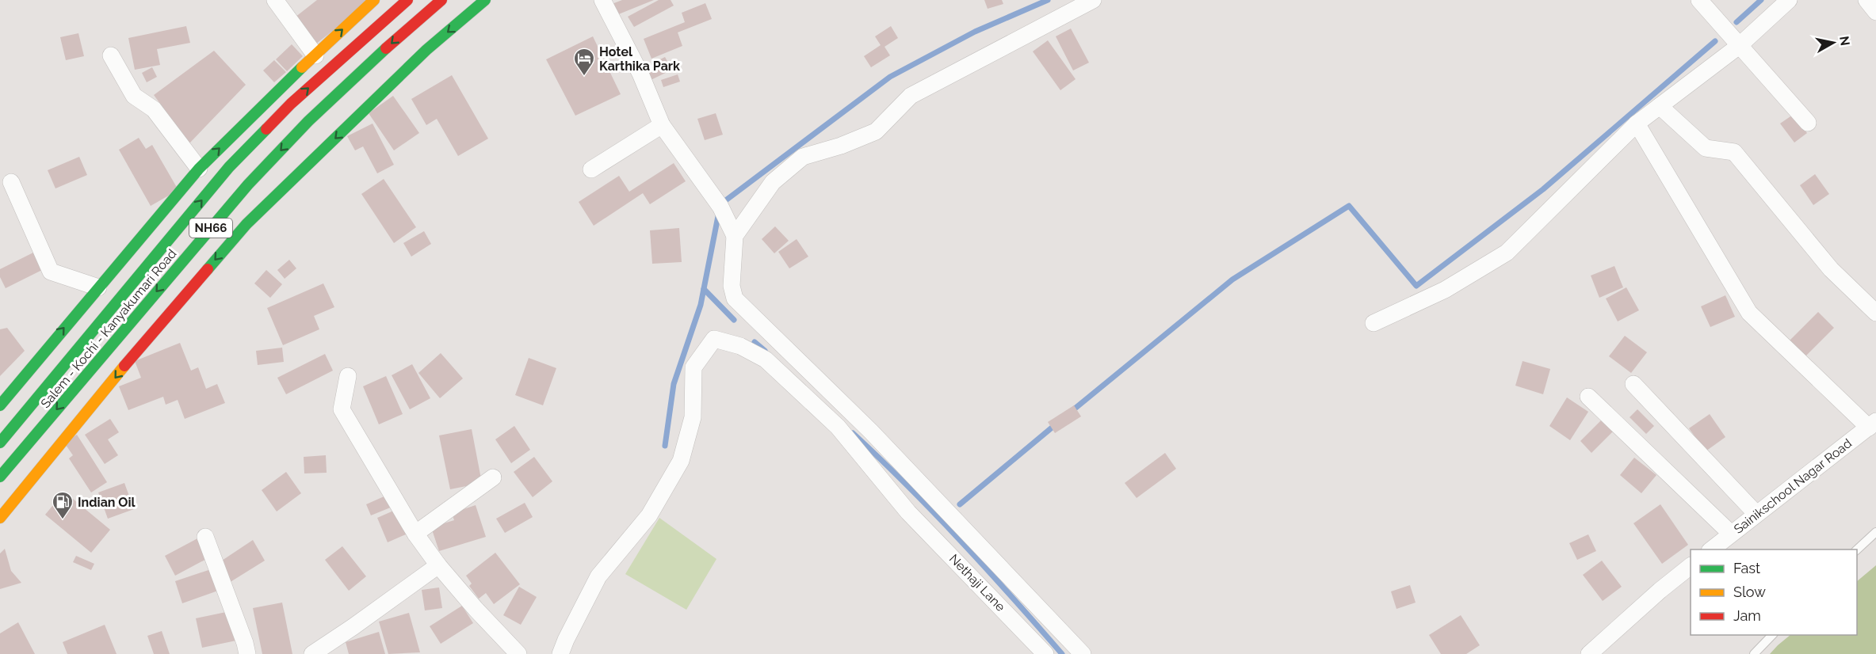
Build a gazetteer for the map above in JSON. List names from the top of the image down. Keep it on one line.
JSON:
{"streets":{"main road":["NH66","Salem - Kochi - Kanyakumari Road"],"street":["Sainikschool Nagar Road","Nethaji Lane"]},"places":{"hotel":["Hotel Karthika Park"],"fuel station":["Indian Oil"]},"legend":["Fast","Slow","Jam"],"north":"right"}
